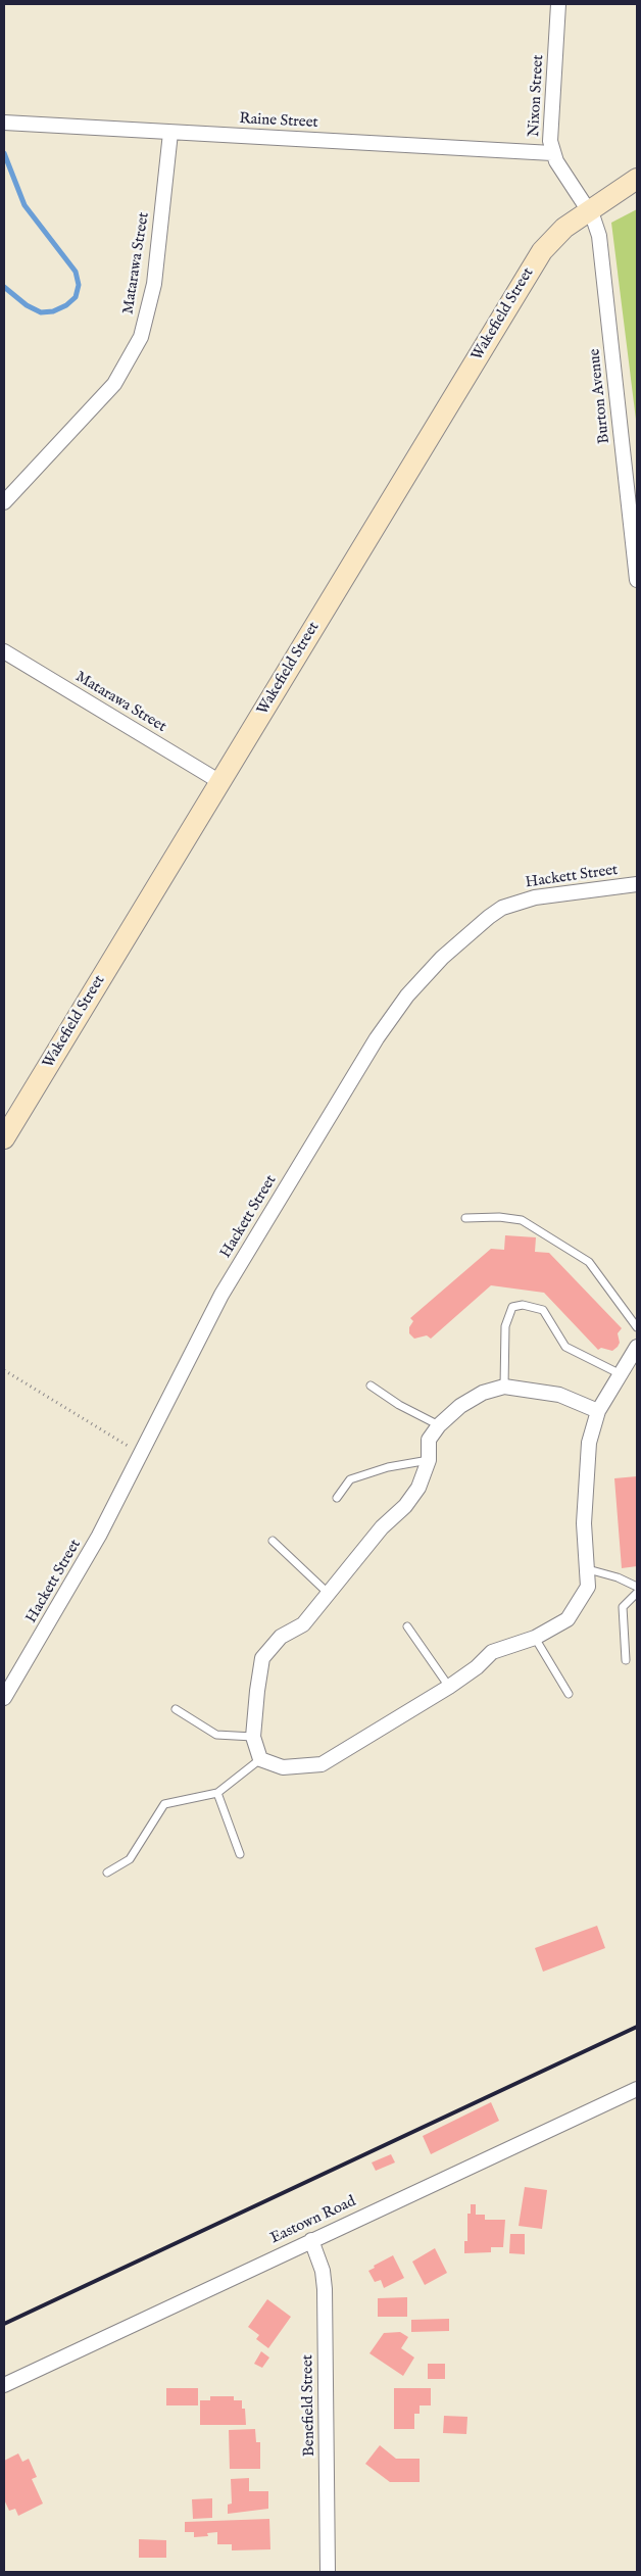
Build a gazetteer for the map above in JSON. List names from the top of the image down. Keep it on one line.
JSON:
{"streets":{"street":["Nixon Street","Raine Street","Matarawa Street","Wakefield Street","Burton Avenue","Hackett Street","Eastown Road","Benefield Street"]},"crossings":[["Nixon Street","Raine Street"],["Nixon Street","Wakefield Street"],["Nixon Street","Burton Avenue"],["Raine Street","Matarawa Street"],["Matarawa Street","Wakefield Street"],["Wakefield Street","Burton Avenue"],["Eastown Road","Benefield Street"]]}
